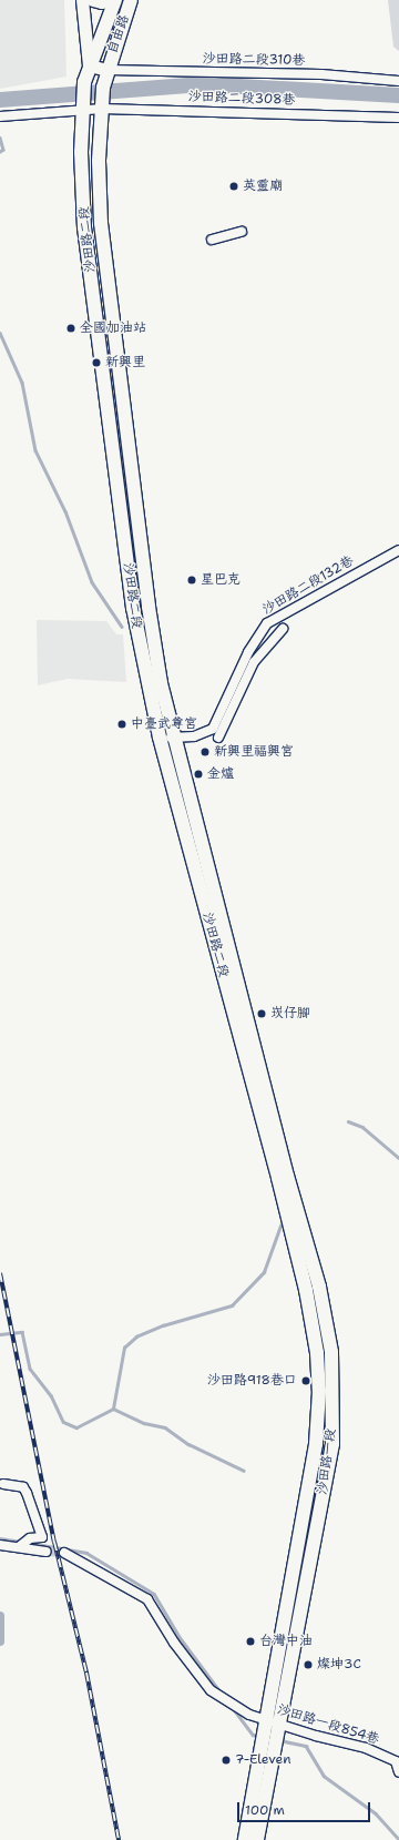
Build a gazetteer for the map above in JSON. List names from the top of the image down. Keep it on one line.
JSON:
{"streets":{"main road":["自由路","沙田路二段","沙田路一段"],"street":["沙田路二段310巷","沙田路二段308巷","沙田路二段132巷","沙田路一段854巷"]},"crossings":[["自由路","沙田路二段310巷"],["自由路","沙田路二段"],["沙田路二段310巷","沙田路二段"],["沙田路二段308巷","沙田路二段"],["沙田路二段","沙田路二段132巷"],["沙田路二段","沙田路一段"],["沙田路一段","沙田路一段854巷"]],"places":["英靈廟","全國加油站","新興里","星巴克","中臺武尊宮","新興里福興宮","金爐","崁仔腳","沙田路918巷口","台灣中油","燦坤3C","7-Eleven"],"scale_bar":"100 m"}
